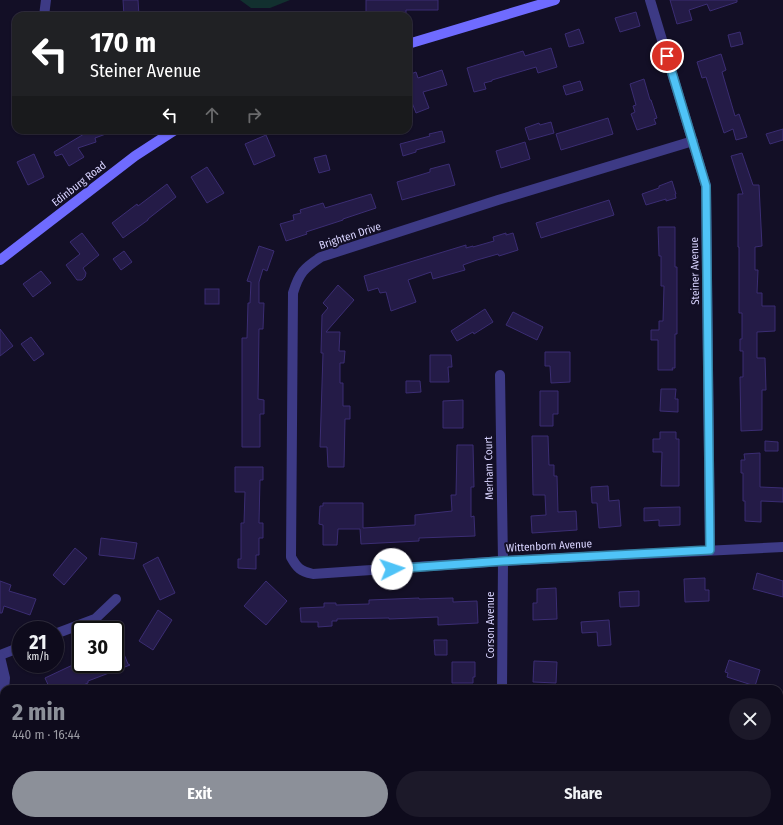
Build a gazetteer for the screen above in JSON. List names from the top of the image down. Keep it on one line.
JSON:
{"streets":{"main road":["Edinburg Road"],"street":["Brighten Drive","Steiner Avenue","Merham Court","Wittenborn Avenue","Corson Avenue"]},"crossings":[["Brighten Drive","Steiner Avenue"],["Brighten Drive","Wittenborn Avenue"],["Steiner Avenue","Wittenborn Avenue"],["Merham Court","Wittenborn Avenue"],["Merham Court","Corson Avenue"],["Wittenborn Avenue","Corson Avenue"]],"page":{"turn":["170 m","Steiner Avenue"],"speed":"21 km/h","limit":"30","heading":["2 min","440 m · 16:44"],"buttons":["Exit","Share"]}}
